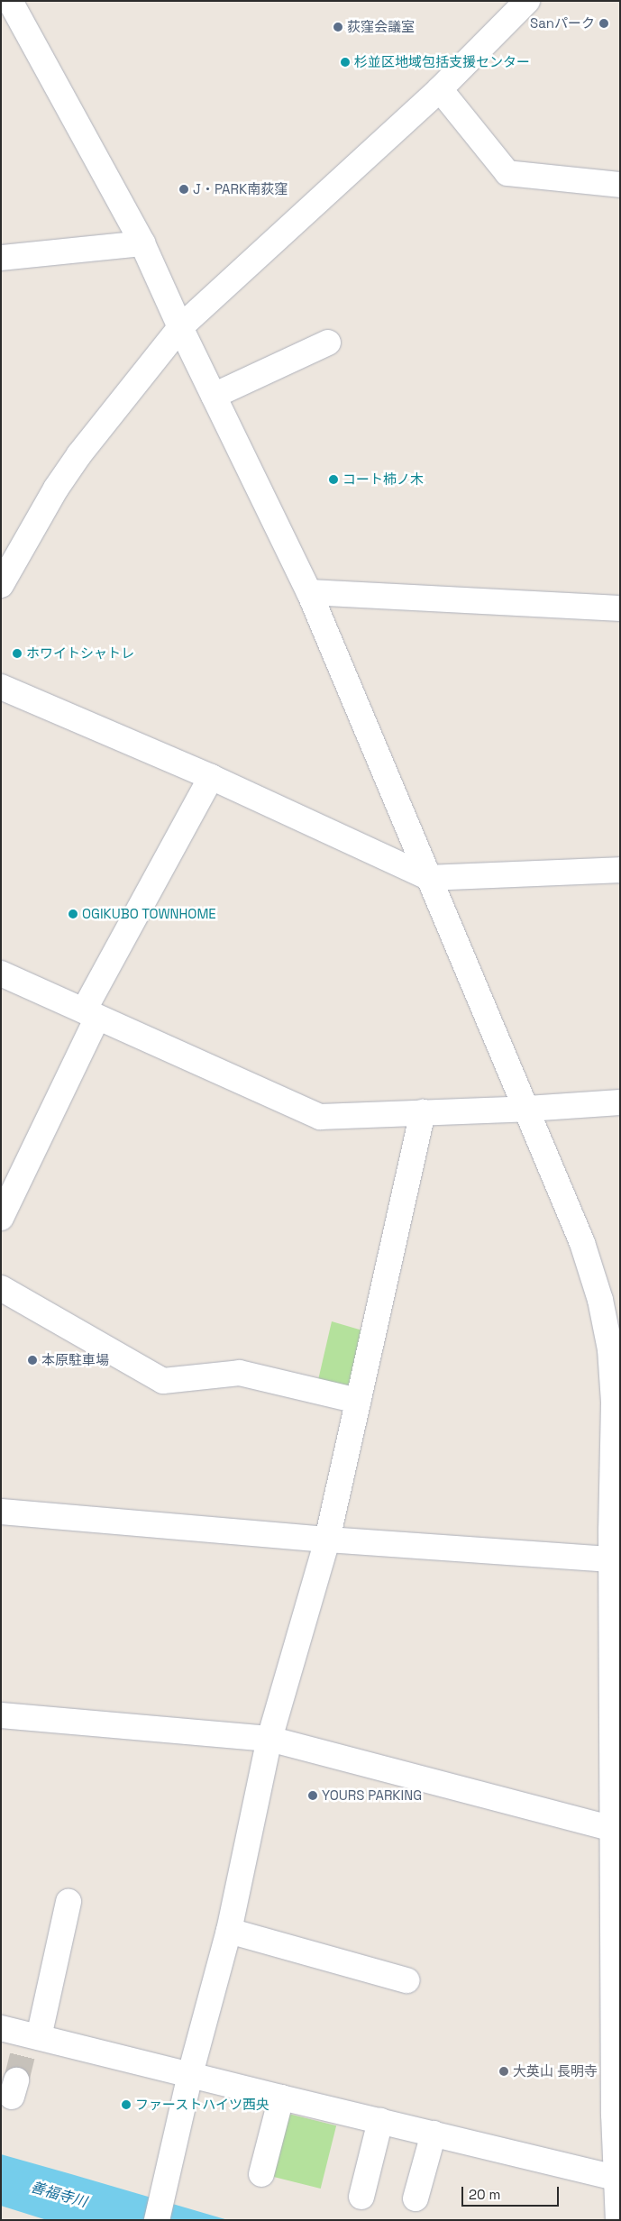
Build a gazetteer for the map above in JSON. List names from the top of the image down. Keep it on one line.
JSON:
{"water":["善福寺川"],"places":["Sanパーク","荻窪会議室","杉並区地域包括支援センター","J・PARK南荻窪","コート柿ノ木","ホワイトシャトレ","OGIKUBO TOWNHOME","本原駐車場","YOURS PARKING","大英山 長明寺","ファーストハイツ西央"],"scale_bar":"20 m"}
